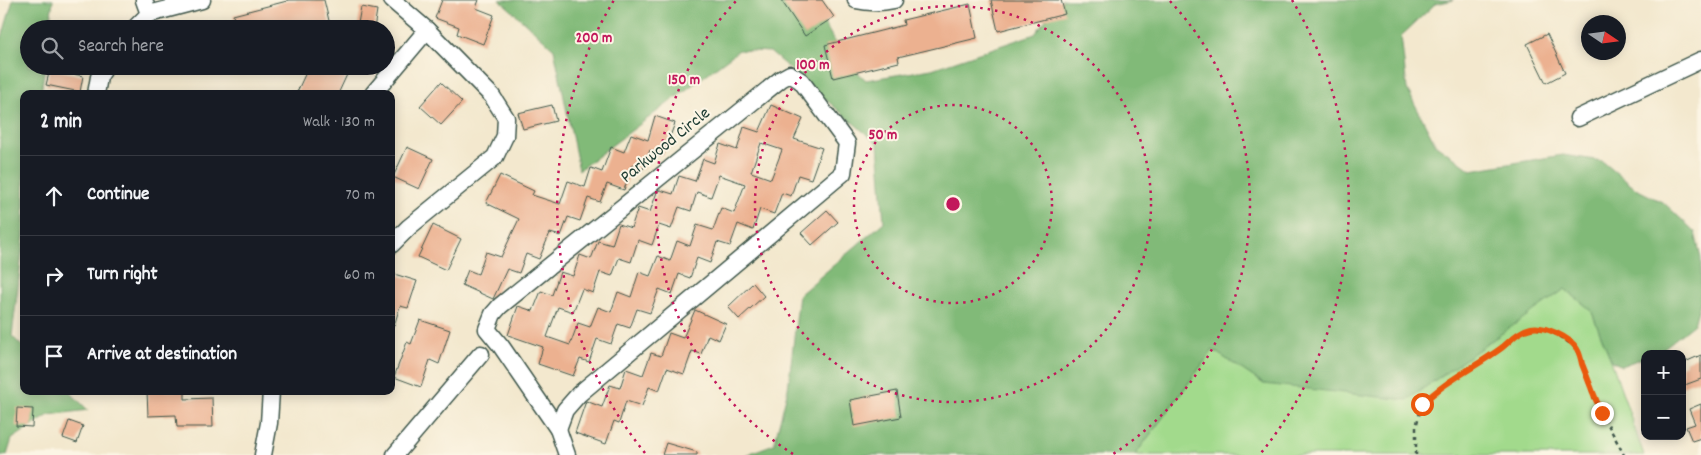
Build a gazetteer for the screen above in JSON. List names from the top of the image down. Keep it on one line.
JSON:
{"streets":{"street":["Parkwood Circle"]},"north":"right","page":{"search":"Search here","heading":["2 min","Walk · 130 m"],"list":[["Continue","70 m"],["Turn right","60 m"],"Arrive at destination"],"map_buttons":["+","−"]},"rings":["200 m","100 m","150 m","50 m"]}
